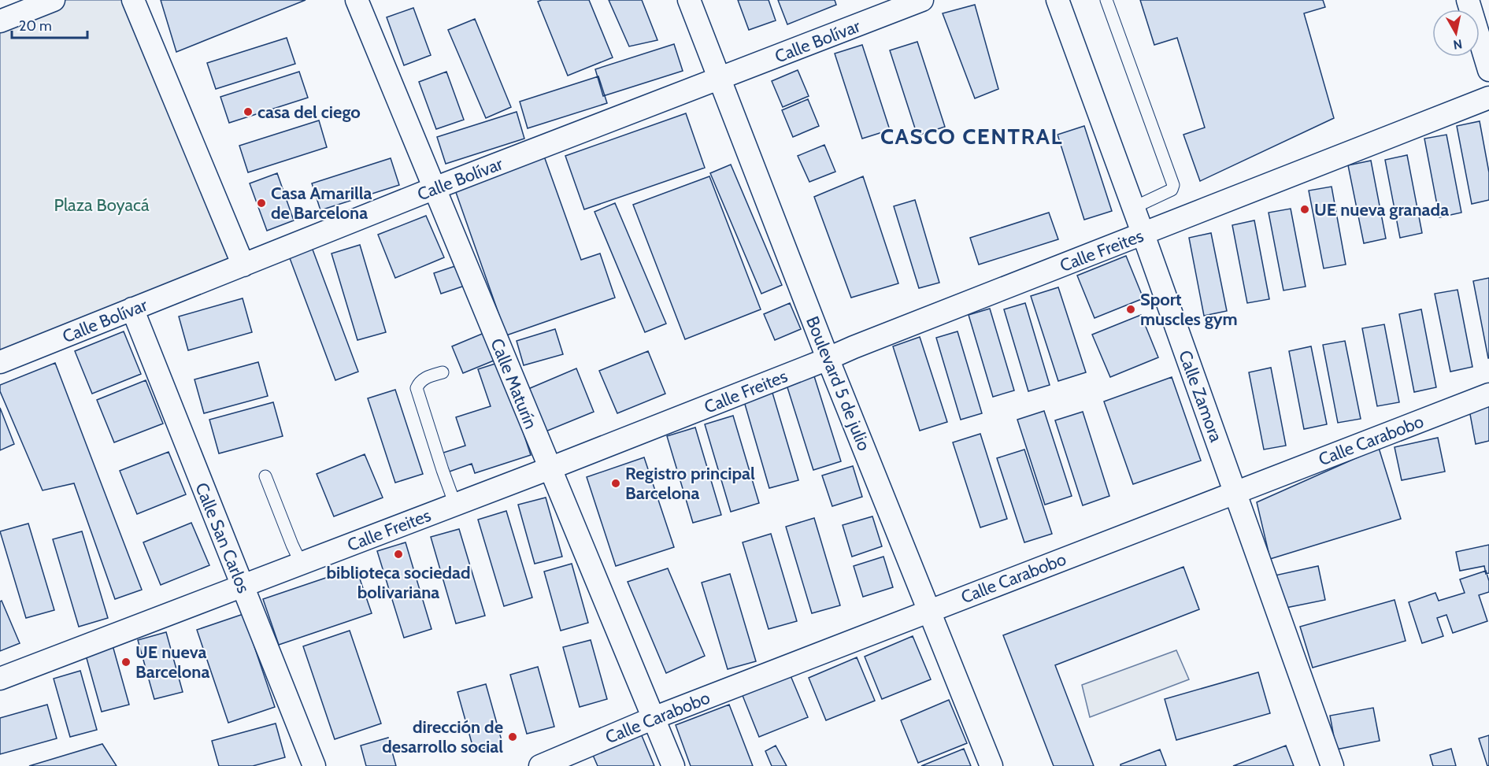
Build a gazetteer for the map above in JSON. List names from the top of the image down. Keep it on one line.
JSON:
{"streets":{"street":["Calle Bolívar","Calle Freites","Calle Maturín","Boulevard 5 de julio","Calle Zamora","Calle Carabobo","Calle San Carlos"]},"crossings":[["Calle Bolívar","Calle Maturín"],["Calle Bolívar","Boulevard 5 de julio"],["Calle Bolívar","Calle San Carlos"],["Calle Freites","Calle Maturín"],["Calle Freites","Boulevard 5 de julio"],["Calle Freites","Calle Zamora"],["Calle Freites","Calle San Carlos"],["Calle Maturín","Calle Carabobo"],["Boulevard 5 de julio","Calle Carabobo"],["Calle Zamora","Calle Carabobo"]],"districts":["CASCO CENTRAL"],"parks":["Plaza Boyacá"],"places":["casa del ciego","Casa Amarilla de Barcelona","UE nueva granada","Sport muscles gym","Registro principal Barcelona","biblioteca sociedad bolivariana","UE nueva Barcelona","dirección de desarrollo social"],"scale_bar":"20 m","north":"bottom"}
